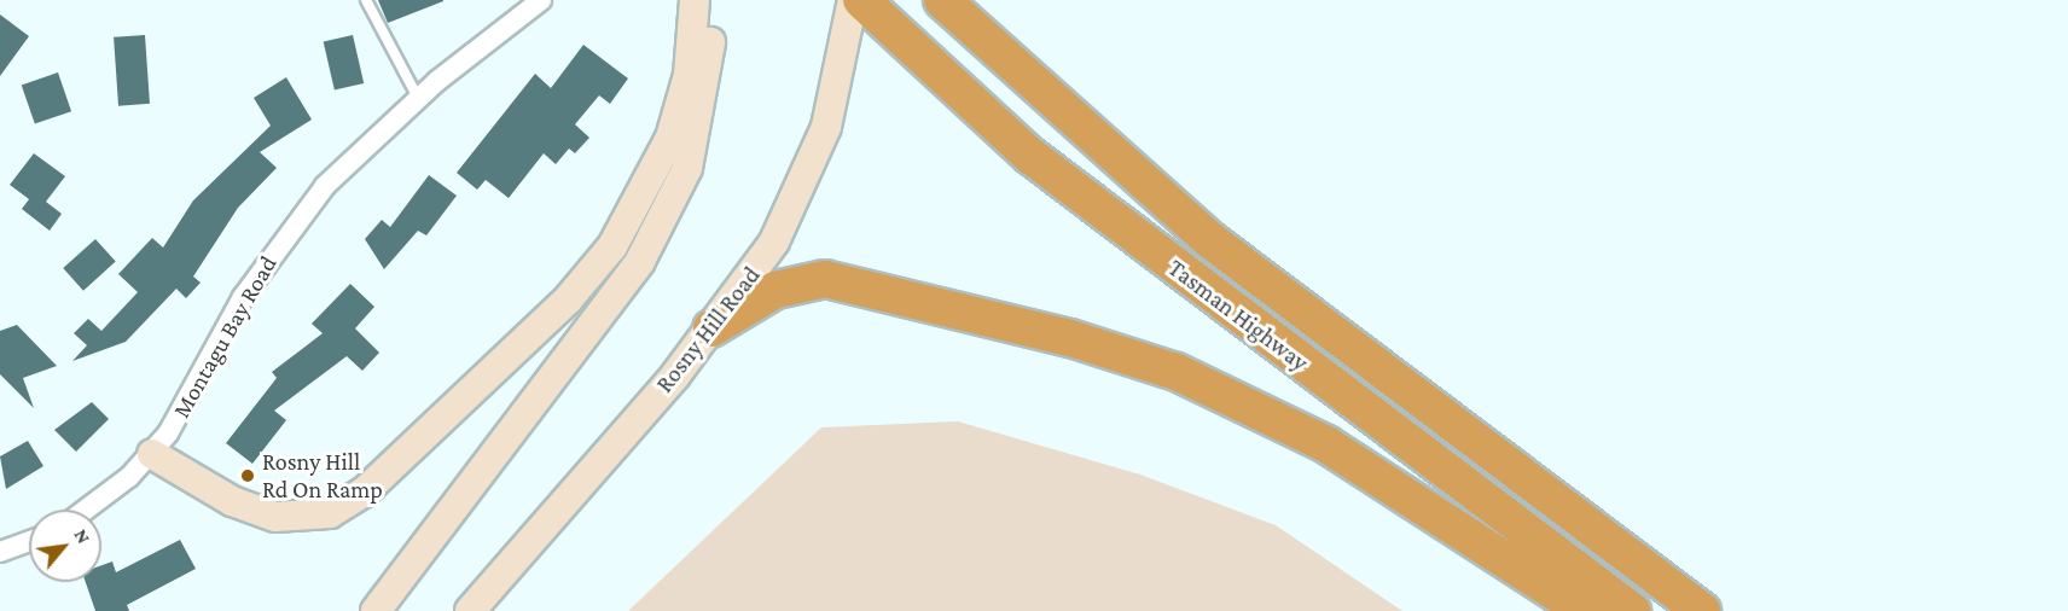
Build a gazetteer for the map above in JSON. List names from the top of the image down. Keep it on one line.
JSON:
{"streets":{"highway":["Tasman Highway"],"main road":["Rosny Hill Road"],"street":["Montagu Bay Road"]},"places":["Rosny Hill Rd On Ramp"],"north":"top right"}
